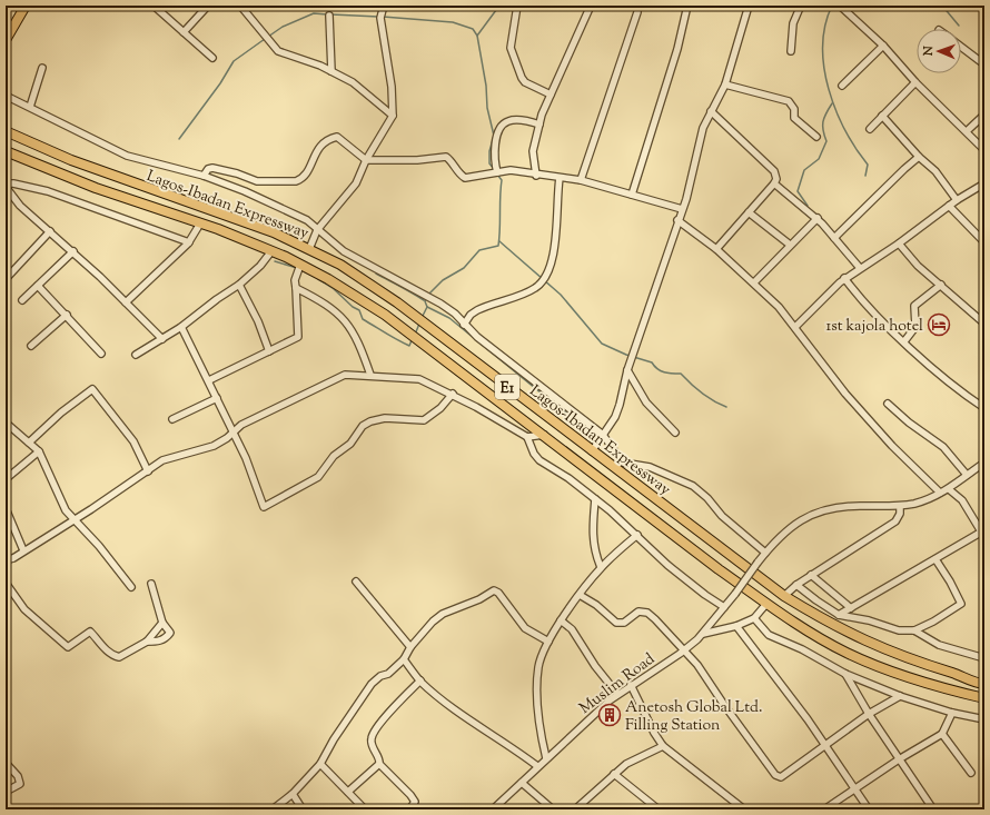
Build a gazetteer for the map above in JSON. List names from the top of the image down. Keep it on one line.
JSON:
{"streets":{"highway":["Lagos-Ibadan Expressway","E1"],"street":["Muslim Road"]},"places":{"hotel":["1st kajola hotel"],"building":["Anetosh Global Ltd. Filling Station"]},"north":"left"}
